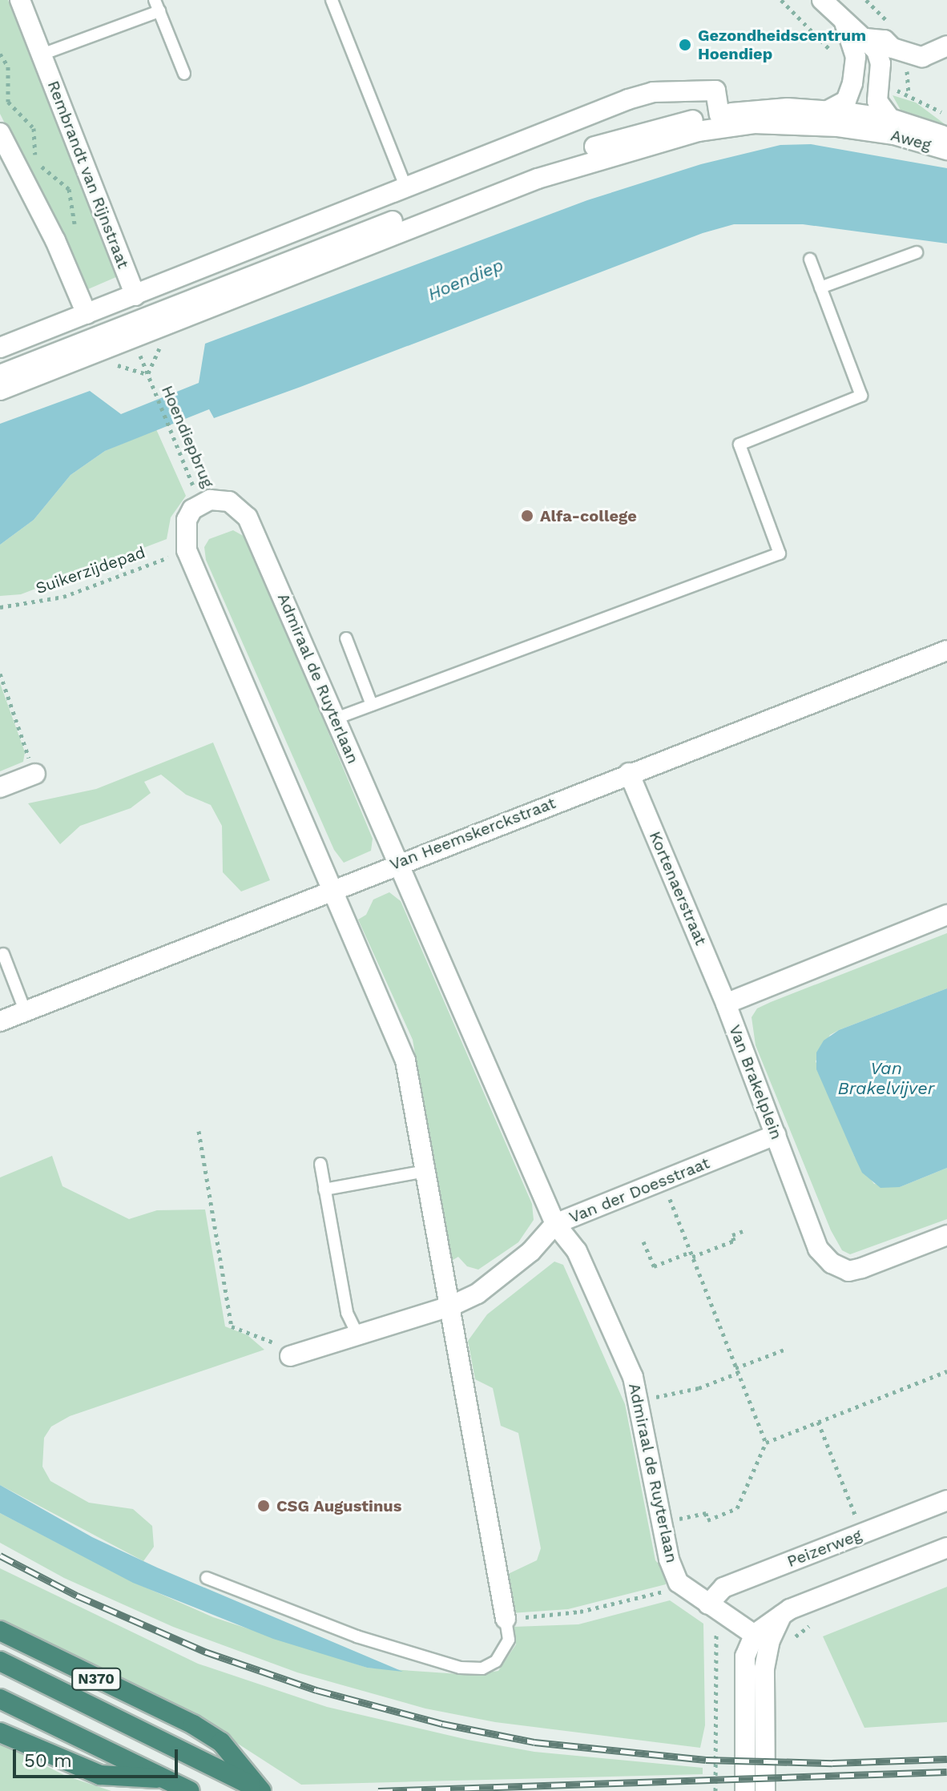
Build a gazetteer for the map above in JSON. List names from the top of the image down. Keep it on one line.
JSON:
{"streets":{"highway":["N370"],"street":["Aweg","Rembrandt van Rijnstraat","Admiraal de Ruyterlaan","Van Heemskerckstraat","Kortenaerstraat","Van Brakelplein","Van der Doesstraat","Peizerweg"],"path":["Hoendiepbrug","Suikerzijdepad"]},"crossings":[["Hoendiepbrug","Admiraal de Ruyterlaan"],["Admiraal de Ruyterlaan","Van Heemskerckstraat"],["Admiraal de Ruyterlaan","Van der Doesstraat"],["Admiraal de Ruyterlaan","Peizerweg"],["Van Heemskerckstraat","Kortenaerstraat"],["Kortenaerstraat","Van Brakelplein"],["Van Brakelplein","Van der Doesstraat"]],"water":["Hoendiep","Van Brakelvijver"],"places":["Gezondheidscentrum Hoendiep","Alfa-college","CSG Augustinus"],"scale_bar":"50 m"}
